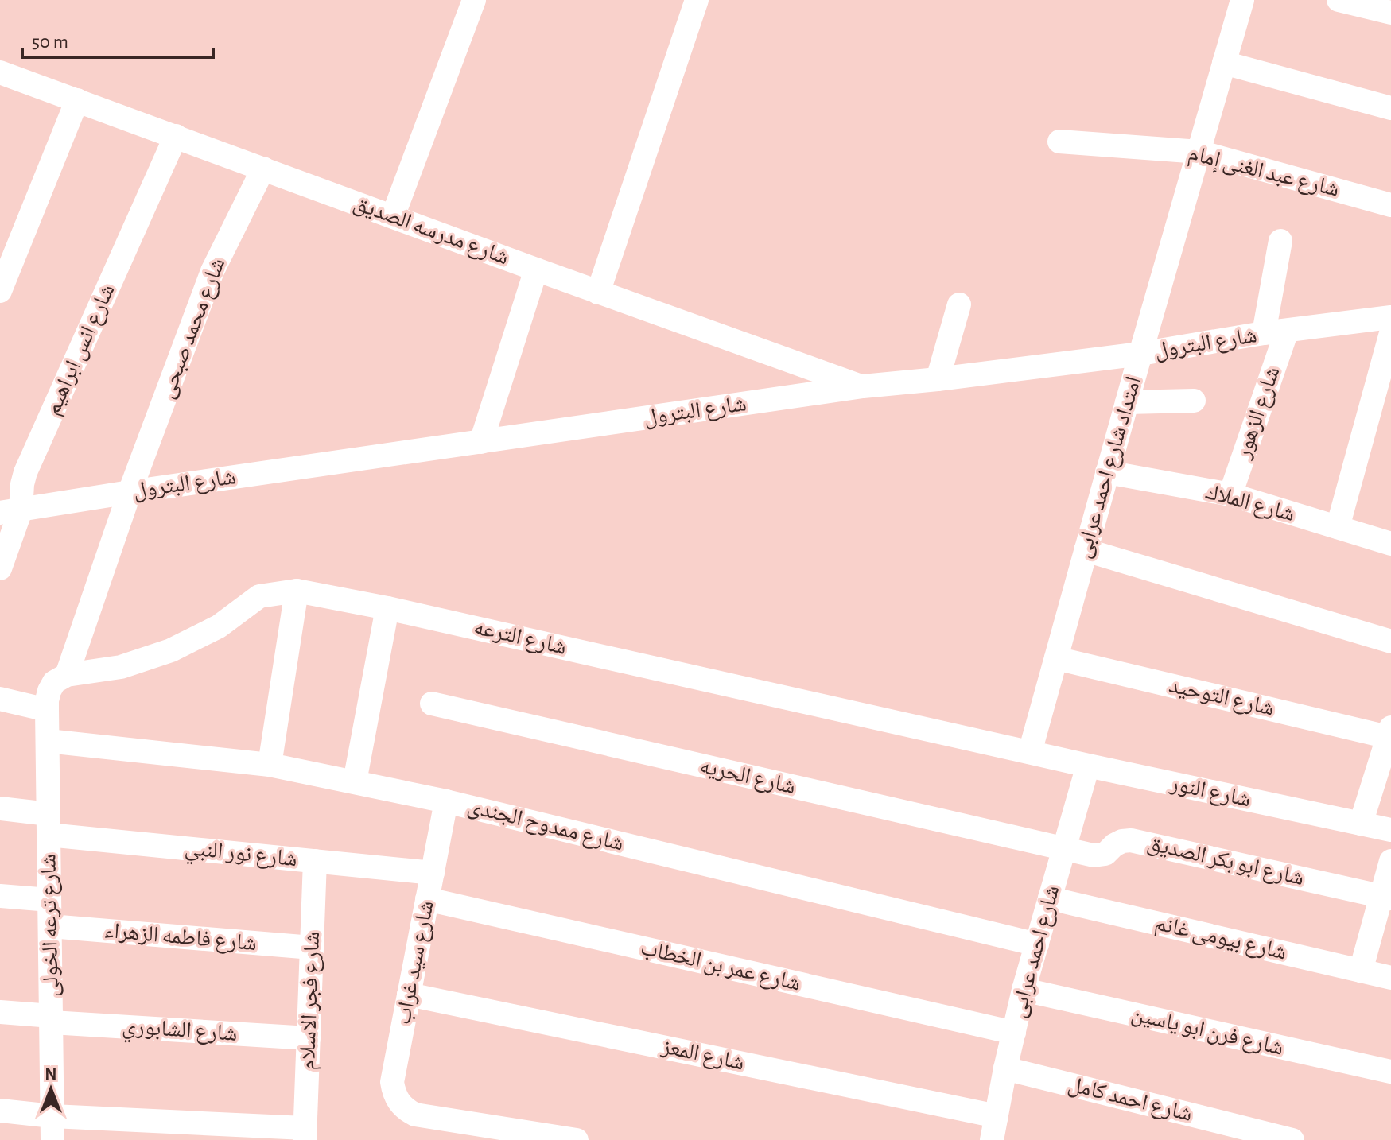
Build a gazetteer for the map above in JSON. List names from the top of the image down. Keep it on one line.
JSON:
{"streets":{"street":["شارع عبد الغنى إمام","شارع مدرسه الصديق","شارع محمد صبحى","شارع البترول","شارع انس ابراهيم","شارع الزهور","امتداد شارع احمد عرابى","شارع الملاك","شارع الترعه","شارع التوحيد","شارع الحريه","شارع النور","شارع ممدوح الجندى","شارع نور النبي","شارع ابو بكر الصديق","شارع ترعه الخولى","شارع فاطمه الزهراء","شارع بيومى غانم","شارع احمد عرابى","شارع سيد غراب","شارع عمر بن الخطاب","شارع فجر الاسلام","شارع الشابوري","شارع فرن ابو ياسين","شارع المعز","شارع احمد كامل"]},"crossings":[["شارع عبد الغنى إمام","امتداد شارع احمد عرابى"],["شارع مدرسه الصديق","شارع محمد صبحى"],["شارع مدرسه الصديق","شارع البترول"],["شارع مدرسه الصديق","شارع انس ابراهيم"],["شارع محمد صبحى","شارع البترول"],["شارع البترول","شارع انس ابراهيم"],["شارع البترول","شارع الزهور"],["شارع البترول","امتداد شارع احمد عرابى"],["شارع الزهور","شارع الملاك"],["امتداد شارع احمد عرابى","شارع الملاك"],["امتداد شارع احمد عرابى","شارع الترعه"],["امتداد شارع احمد عرابى","شارع التوحيد"],["امتداد شارع احمد عرابى","شارع النور"],["شارع الترعه","شارع النور"],["شارع الحريه","شارع ابو بكر الصديق"],["شارع الحريه","شارع احمد عرابى"],["شارع النور","شارع احمد عرابى"],["شارع ممدوح الجندى","شارع ترعه الخولى"],["شارع ممدوح الجندى","شارع احمد عرابى"],["شارع ممدوح الجندى","شارع سيد غراب"],["شارع نور النبي","شارع ترعه الخولى"],["شارع نور النبي","شارع سيد غراب"],["شارع نور النبي","شارع فجر الاسلام"],["شارع ابو بكر الصديق","شارع احمد عرابى"],["شارع ترعه الخولى","شارع فاطمه الزهراء"],["شارع ترعه الخولى","شارع الشابوري"],["شارع فاطمه الزهراء","شارع فجر الاسلام"],["شارع بيومى غانم","شارع احمد عرابى"],["شارع احمد عرابى","شارع عمر بن الخطاب"],["شارع احمد عرابى","شارع فرن ابو ياسين"],["شارع احمد عرابى","شارع المعز"],["شارع احمد عرابى","شارع احمد كامل"],["شارع سيد غراب","شارع عمر بن الخطاب"],["شارع سيد غراب","شارع المعز"],["شارع فجر الاسلام","شارع الشابوري"]],"scale_bar":"50 m","north":"top"}
